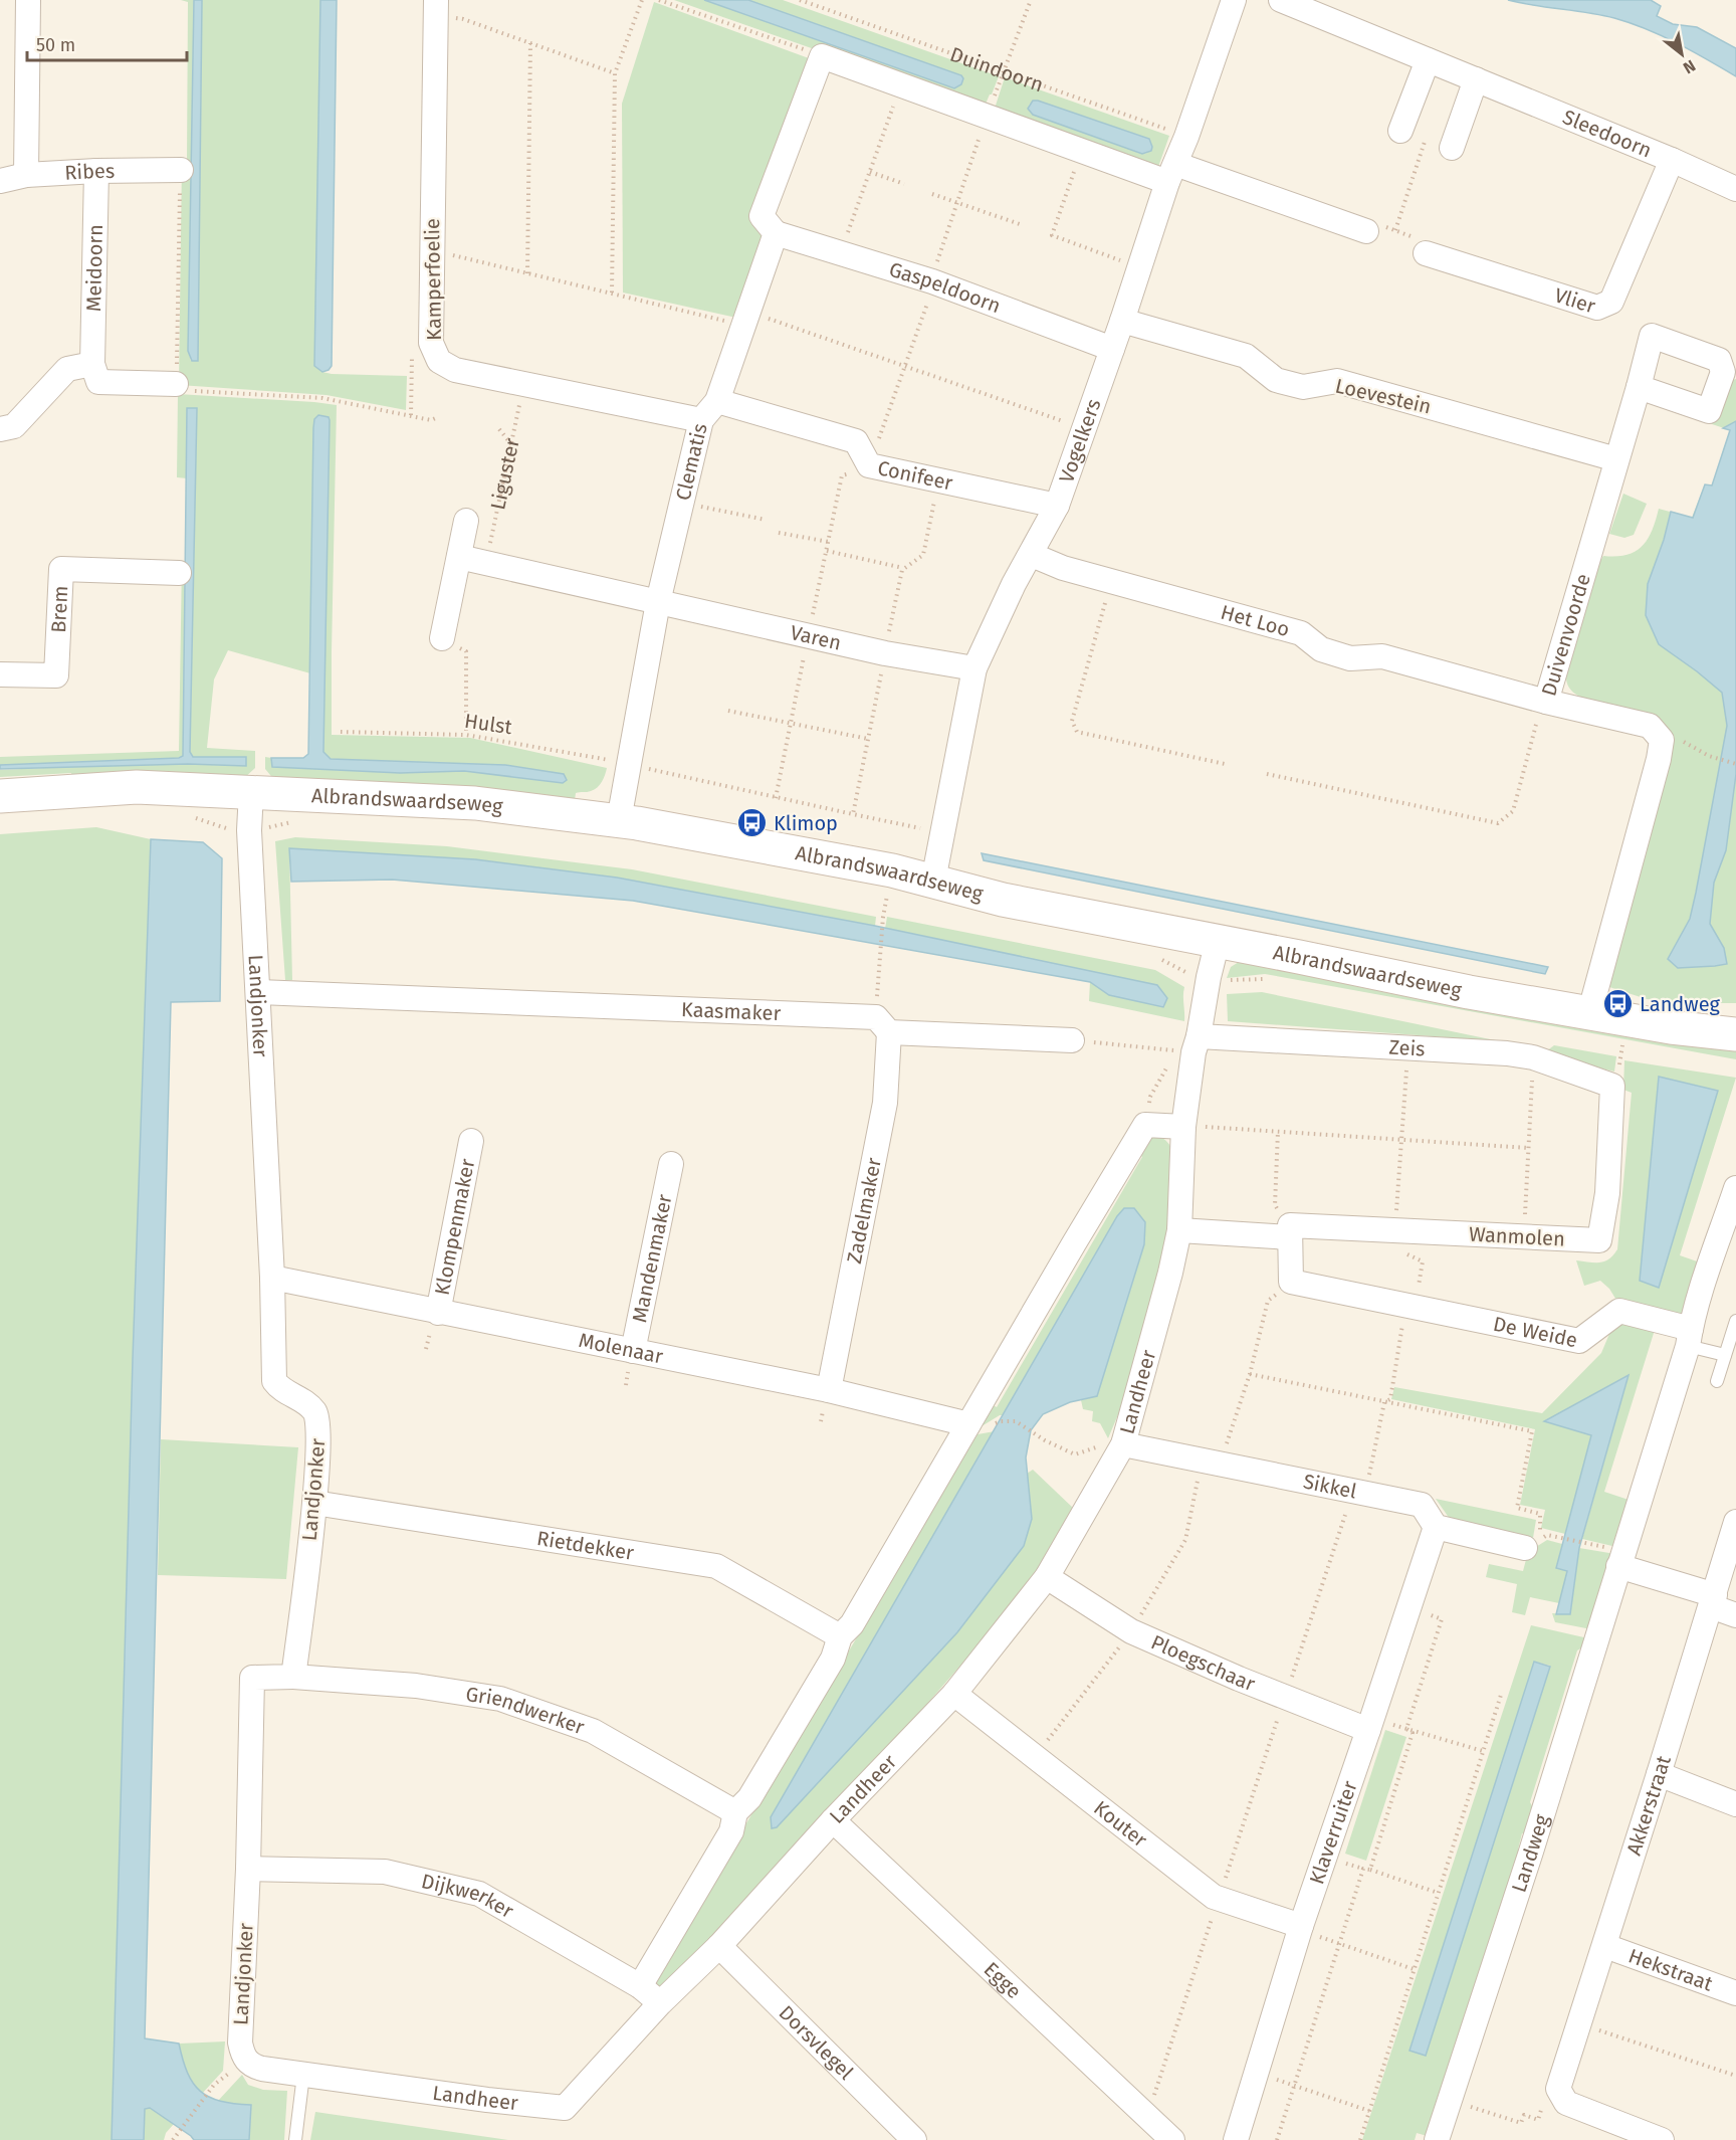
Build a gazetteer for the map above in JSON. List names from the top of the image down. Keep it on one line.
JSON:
{"streets":{"street":["Sleedoorn","Ribes","Meidoorn","Kamperfoelie","Gaspeldoorn","Vlier","Loevestein","Vogelkers","Clematis","Liguster","Conifeer","Brem","Het Loo","Duivenvoorde","Varen","Albrandswaardseweg","Landjonker","Kaasmaker","Zeis","Zadelmaker","Klompenmaker","Wanmolen","Mandenmaker","De Weide","Molenaar","Landheer","Sikkel","Rietdekker","Ploegschaar","Griendwerker","Akkerstraat","Kouter","Klaverruiter","Landweg","Dijkwerker","Hekstraat","Egge","Dorsvlegel"],"path":["Duindoorn","Hulst"]},"crossings":[["Duindoorn","Vogelkers"],["Sleedoorn","Vlier"],["Ribes","Meidoorn"],["Kamperfoelie","Clematis"],["Kamperfoelie","Liguster"],["Gaspeldoorn","Vogelkers"],["Gaspeldoorn","Clematis"],["Loevestein","Vogelkers"],["Loevestein","Duivenvoorde"],["Vogelkers","Conifeer"],["Vogelkers","Het Loo"],["Vogelkers","Varen"],["Vogelkers","Albrandswaardseweg"],["Clematis","Conifeer"],["Clematis","Varen"],["Clematis","Hulst"],["Clematis","Albrandswaardseweg"],["Het Loo","Duivenvoorde"],["Duivenvoorde","Albrandswaardseweg"],["Albrandswaardseweg","Landjonker"],["Albrandswaardseweg","Kaasmaker"],["Albrandswaardseweg","Zadelmaker"],["Albrandswaardseweg","Landheer"],["Landjonker","Kaasmaker"],["Landjonker","Molenaar"],["Landjonker","Landheer"],["Landjonker","Rietdekker"],["Landjonker","Griendwerker"],["Landjonker","Dijkwerker"],["Kaasmaker","Zadelmaker"],["Zeis","Wanmolen"],["Zeis","Landheer"],["Zadelmaker","Molenaar"],["Klompenmaker","Molenaar"],["Wanmolen","Landheer"],["Mandenmaker","Molenaar"],["De Weide","Landweg"],["Landheer","Sikkel"],["Landheer","Ploegschaar"],["Landheer","Kouter"],["Landheer","Dijkwerker"],["Landheer","Egge"],["Landheer","Dorsvlegel"],["Sikkel","Klaverruiter"],["Ploegschaar","Klaverruiter"],["Akkerstraat","Hekstraat"],["Kouter","Klaverruiter"]],"places":{"bus stop":["Klimop","Landweg"]},"scale_bar":"50 m","north":"bottom right"}
